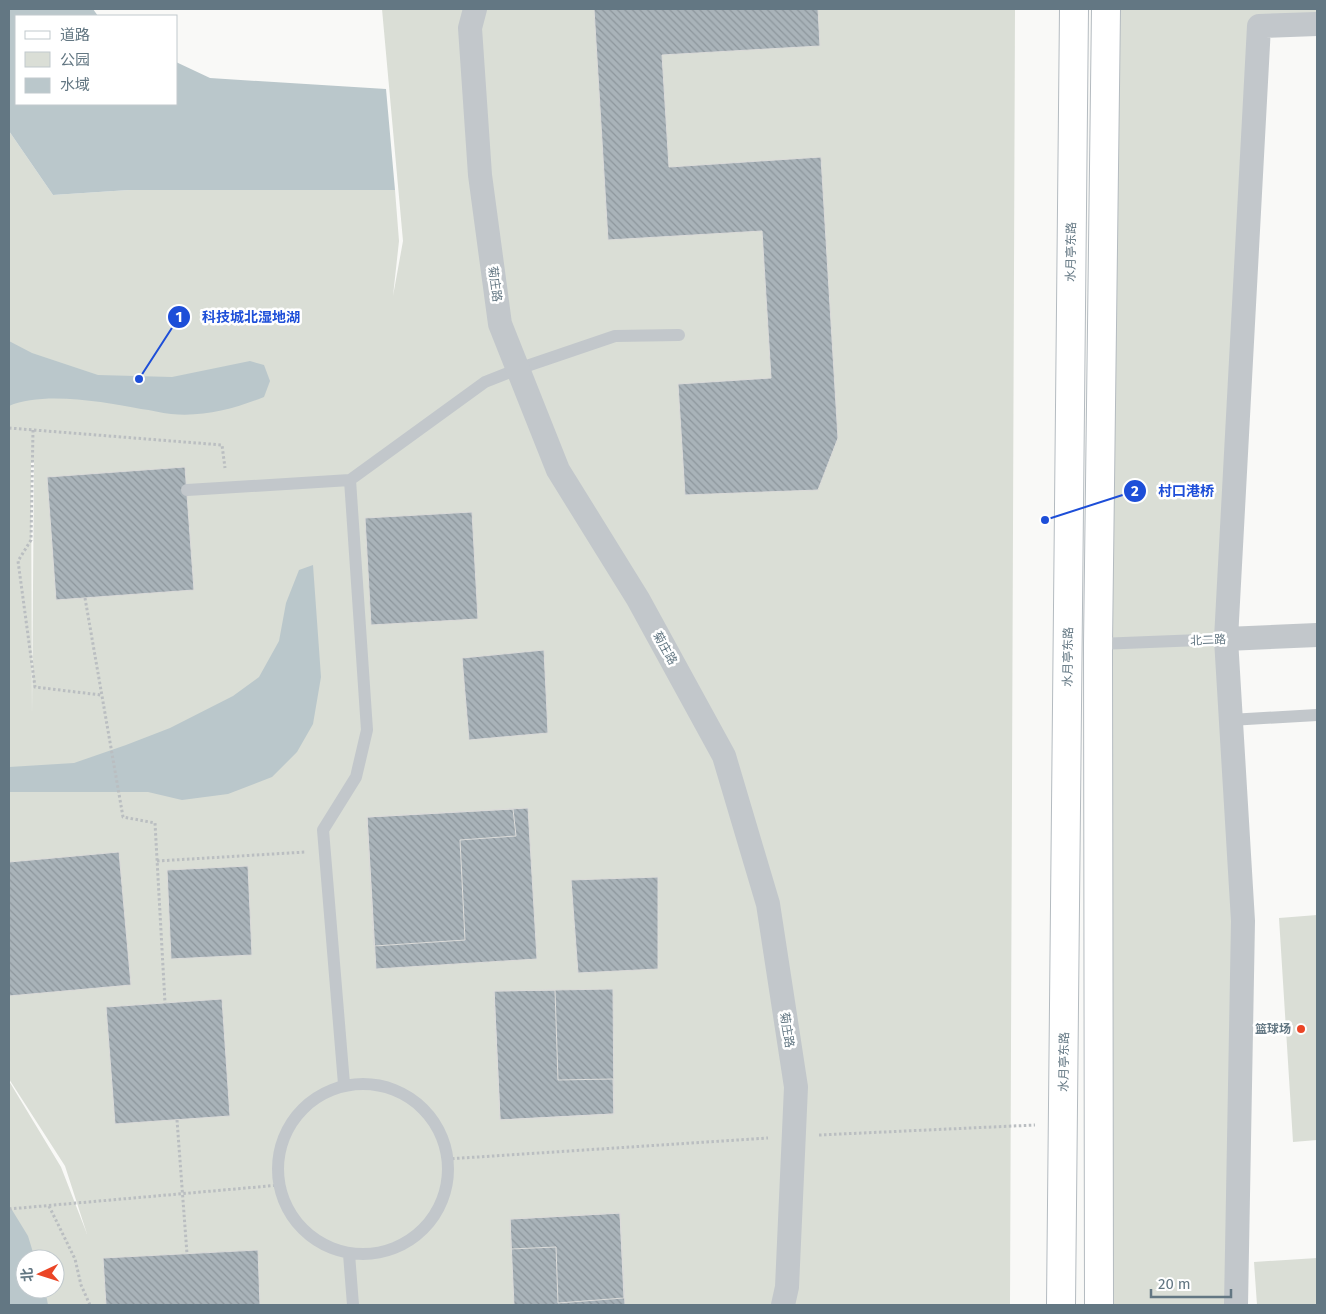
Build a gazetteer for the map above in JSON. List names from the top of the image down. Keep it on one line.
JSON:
{"streets":{"main road":["水月亭东路"],"street":["菊庄路","北二路"]},"places":["科技城北湿地湖","村口港桥","篮球场"],"legend":["道路","公园","水域"],"scale_bar":"20 m","north":"left"}
